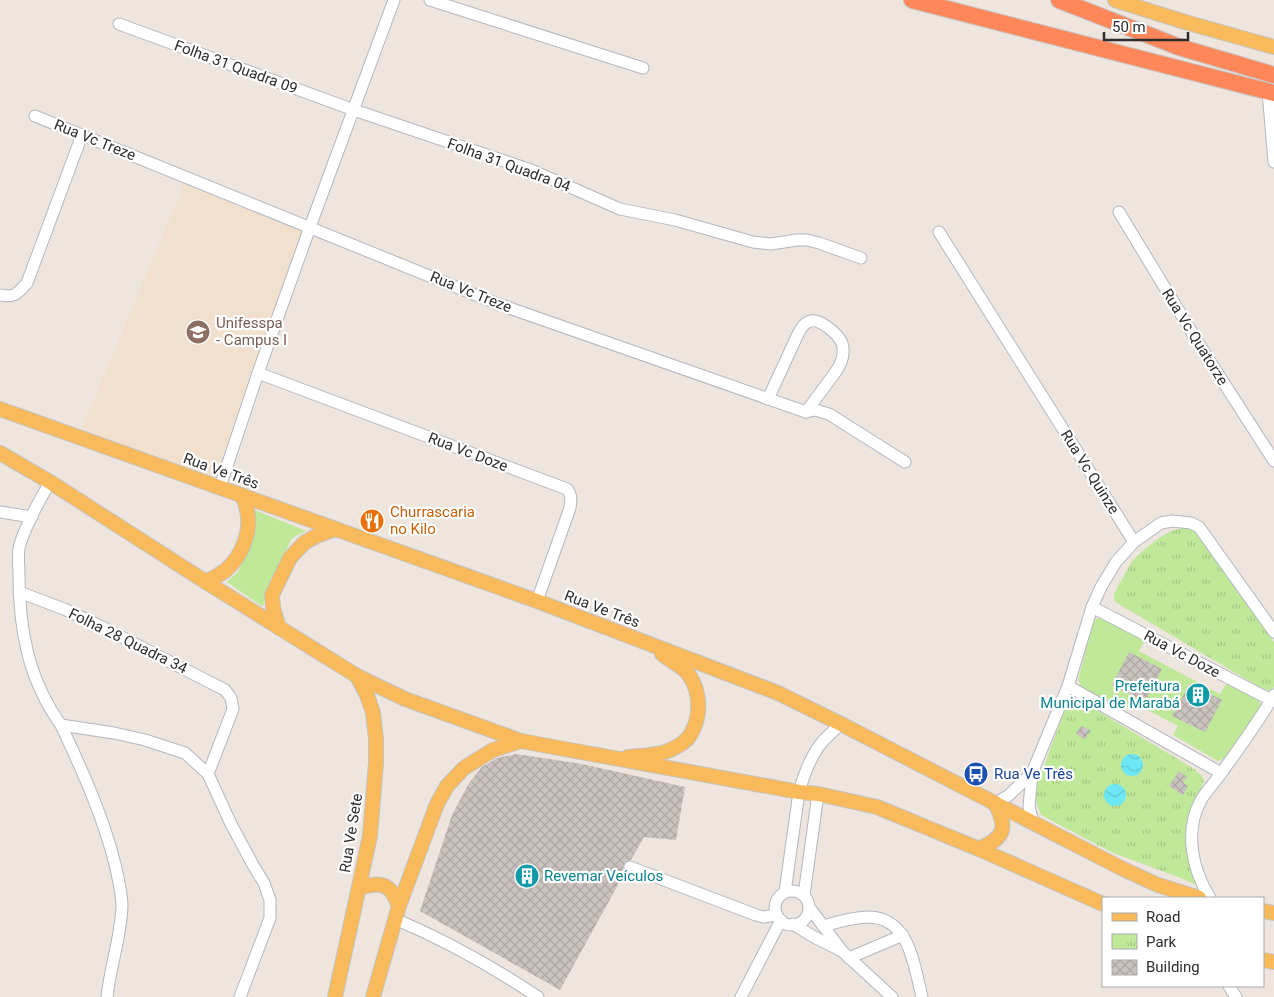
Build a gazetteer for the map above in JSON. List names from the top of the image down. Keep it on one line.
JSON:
{"streets":{"main road":["Rua Ve Três","Rua Ve Sete"],"street":["Folha 31 Quadra 09","Rua Vc Treze","Folha 31 Quadra 04","Rua Vc Quatorze","Rua Vc Doze","Rua Vc Quinze","Folha 28 Quadra 34"]},"crossings":[["Folha 31 Quadra 09","Folha 31 Quadra 04"],["Rua Vc Doze","Rua Ve Três"]],"places":{"school or university":["Unifesspa - Campus I"],"restaurant":["Churrascaria no Kilo"],"building":["Prefeitura Municipal de Marabá","Revemar Veículos"],"bus stop":["Rua Ve Três"]},"legend":["Road","Park","Building"],"scale_bar":"50 m"}
